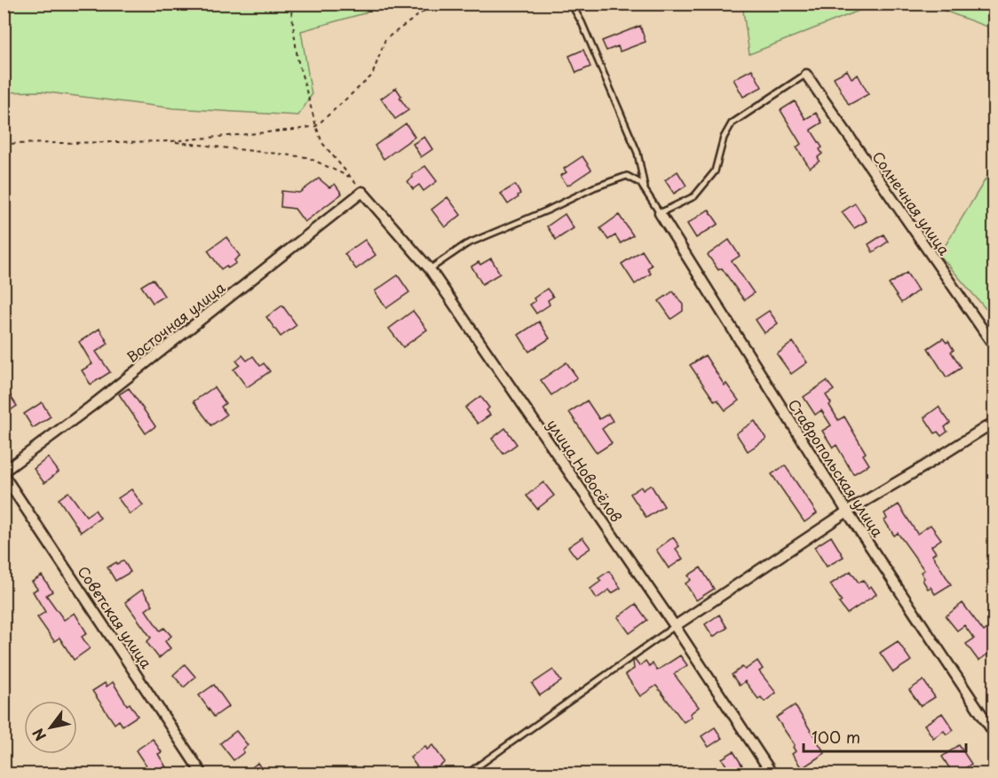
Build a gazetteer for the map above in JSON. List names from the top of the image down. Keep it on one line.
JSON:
{"streets":{"street":["Солнечная улица","Восточная улица","Ставропольская улица","улица Новосёлов","Советская улица"]},"crossings":[["Восточная улица","улица Новосёлов"],["Восточная улица","Советская улица"]],"scale_bar":"100 m","north":"bottom left"}
